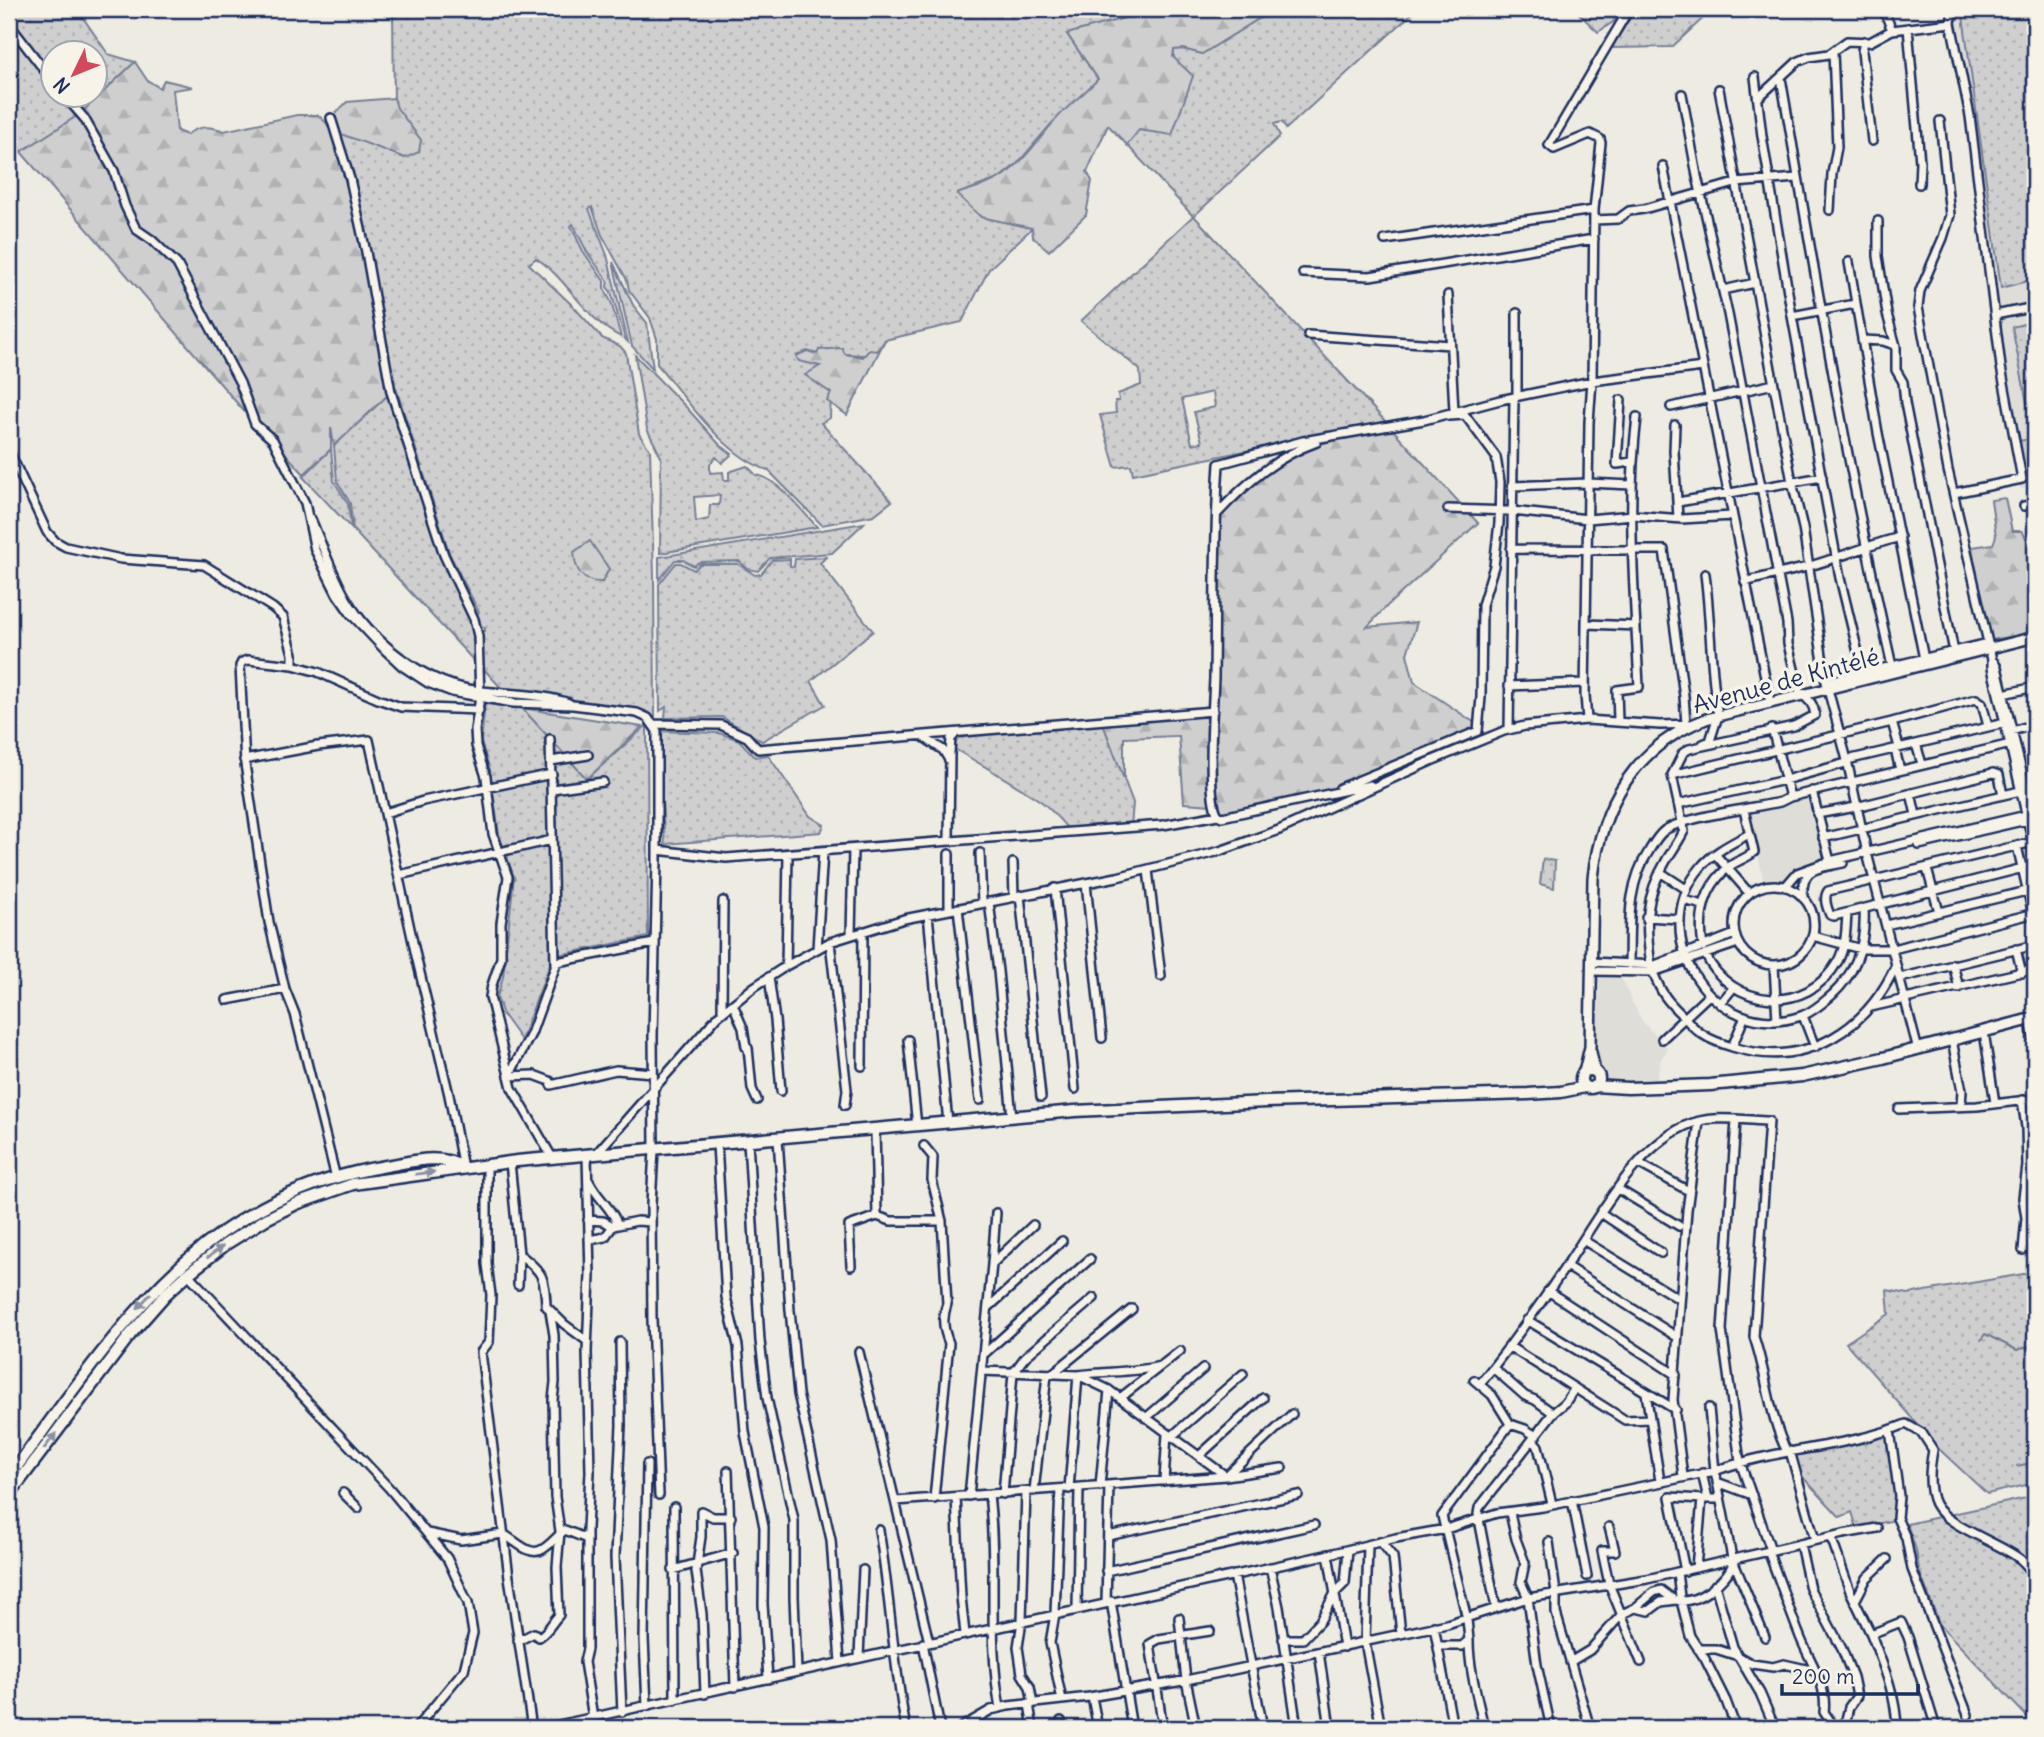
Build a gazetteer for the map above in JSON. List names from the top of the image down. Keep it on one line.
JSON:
{"streets":{"main road":["Avenue de Kintélé"]},"scale_bar":"200 m","north":"bottom left"}
